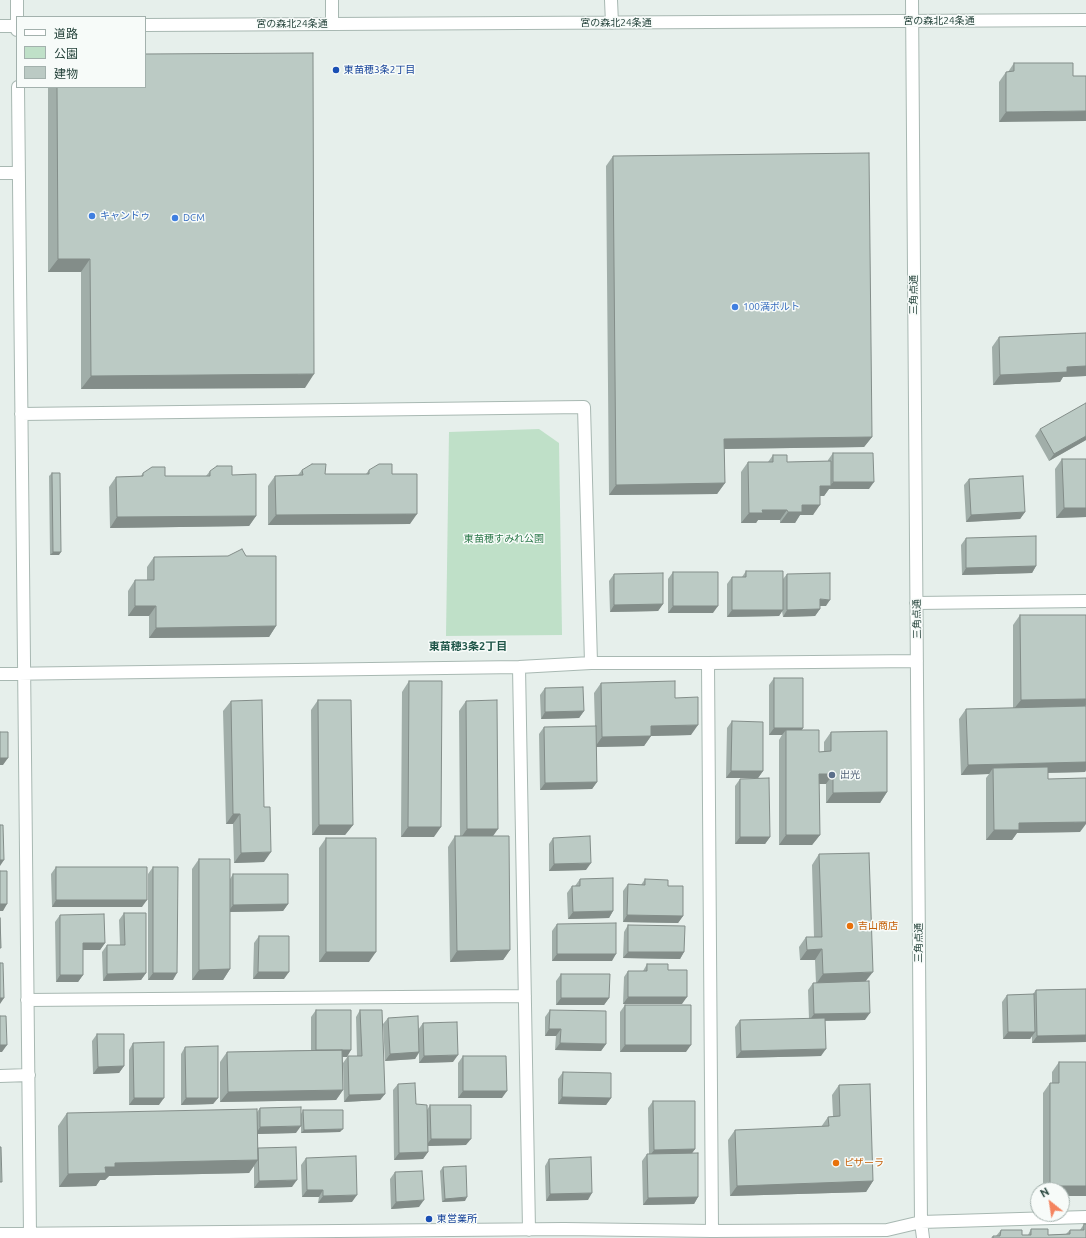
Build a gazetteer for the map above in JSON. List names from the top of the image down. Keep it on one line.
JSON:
{"streets":{"street":["宮の森北24条通","三角点通"]},"crossings":[["宮の森北24条通","三角点通"]],"districts":["東苗穂3条2丁目"],"parks":["東苗穂すみれ公園"],"places":["東苗穂3条2丁目","キャンドゥ","DCM","100満ボルト","出光","吉山商店","ピザーラ","東営業所"],"legend":["道路","公園","建物"],"north":"top left"}
